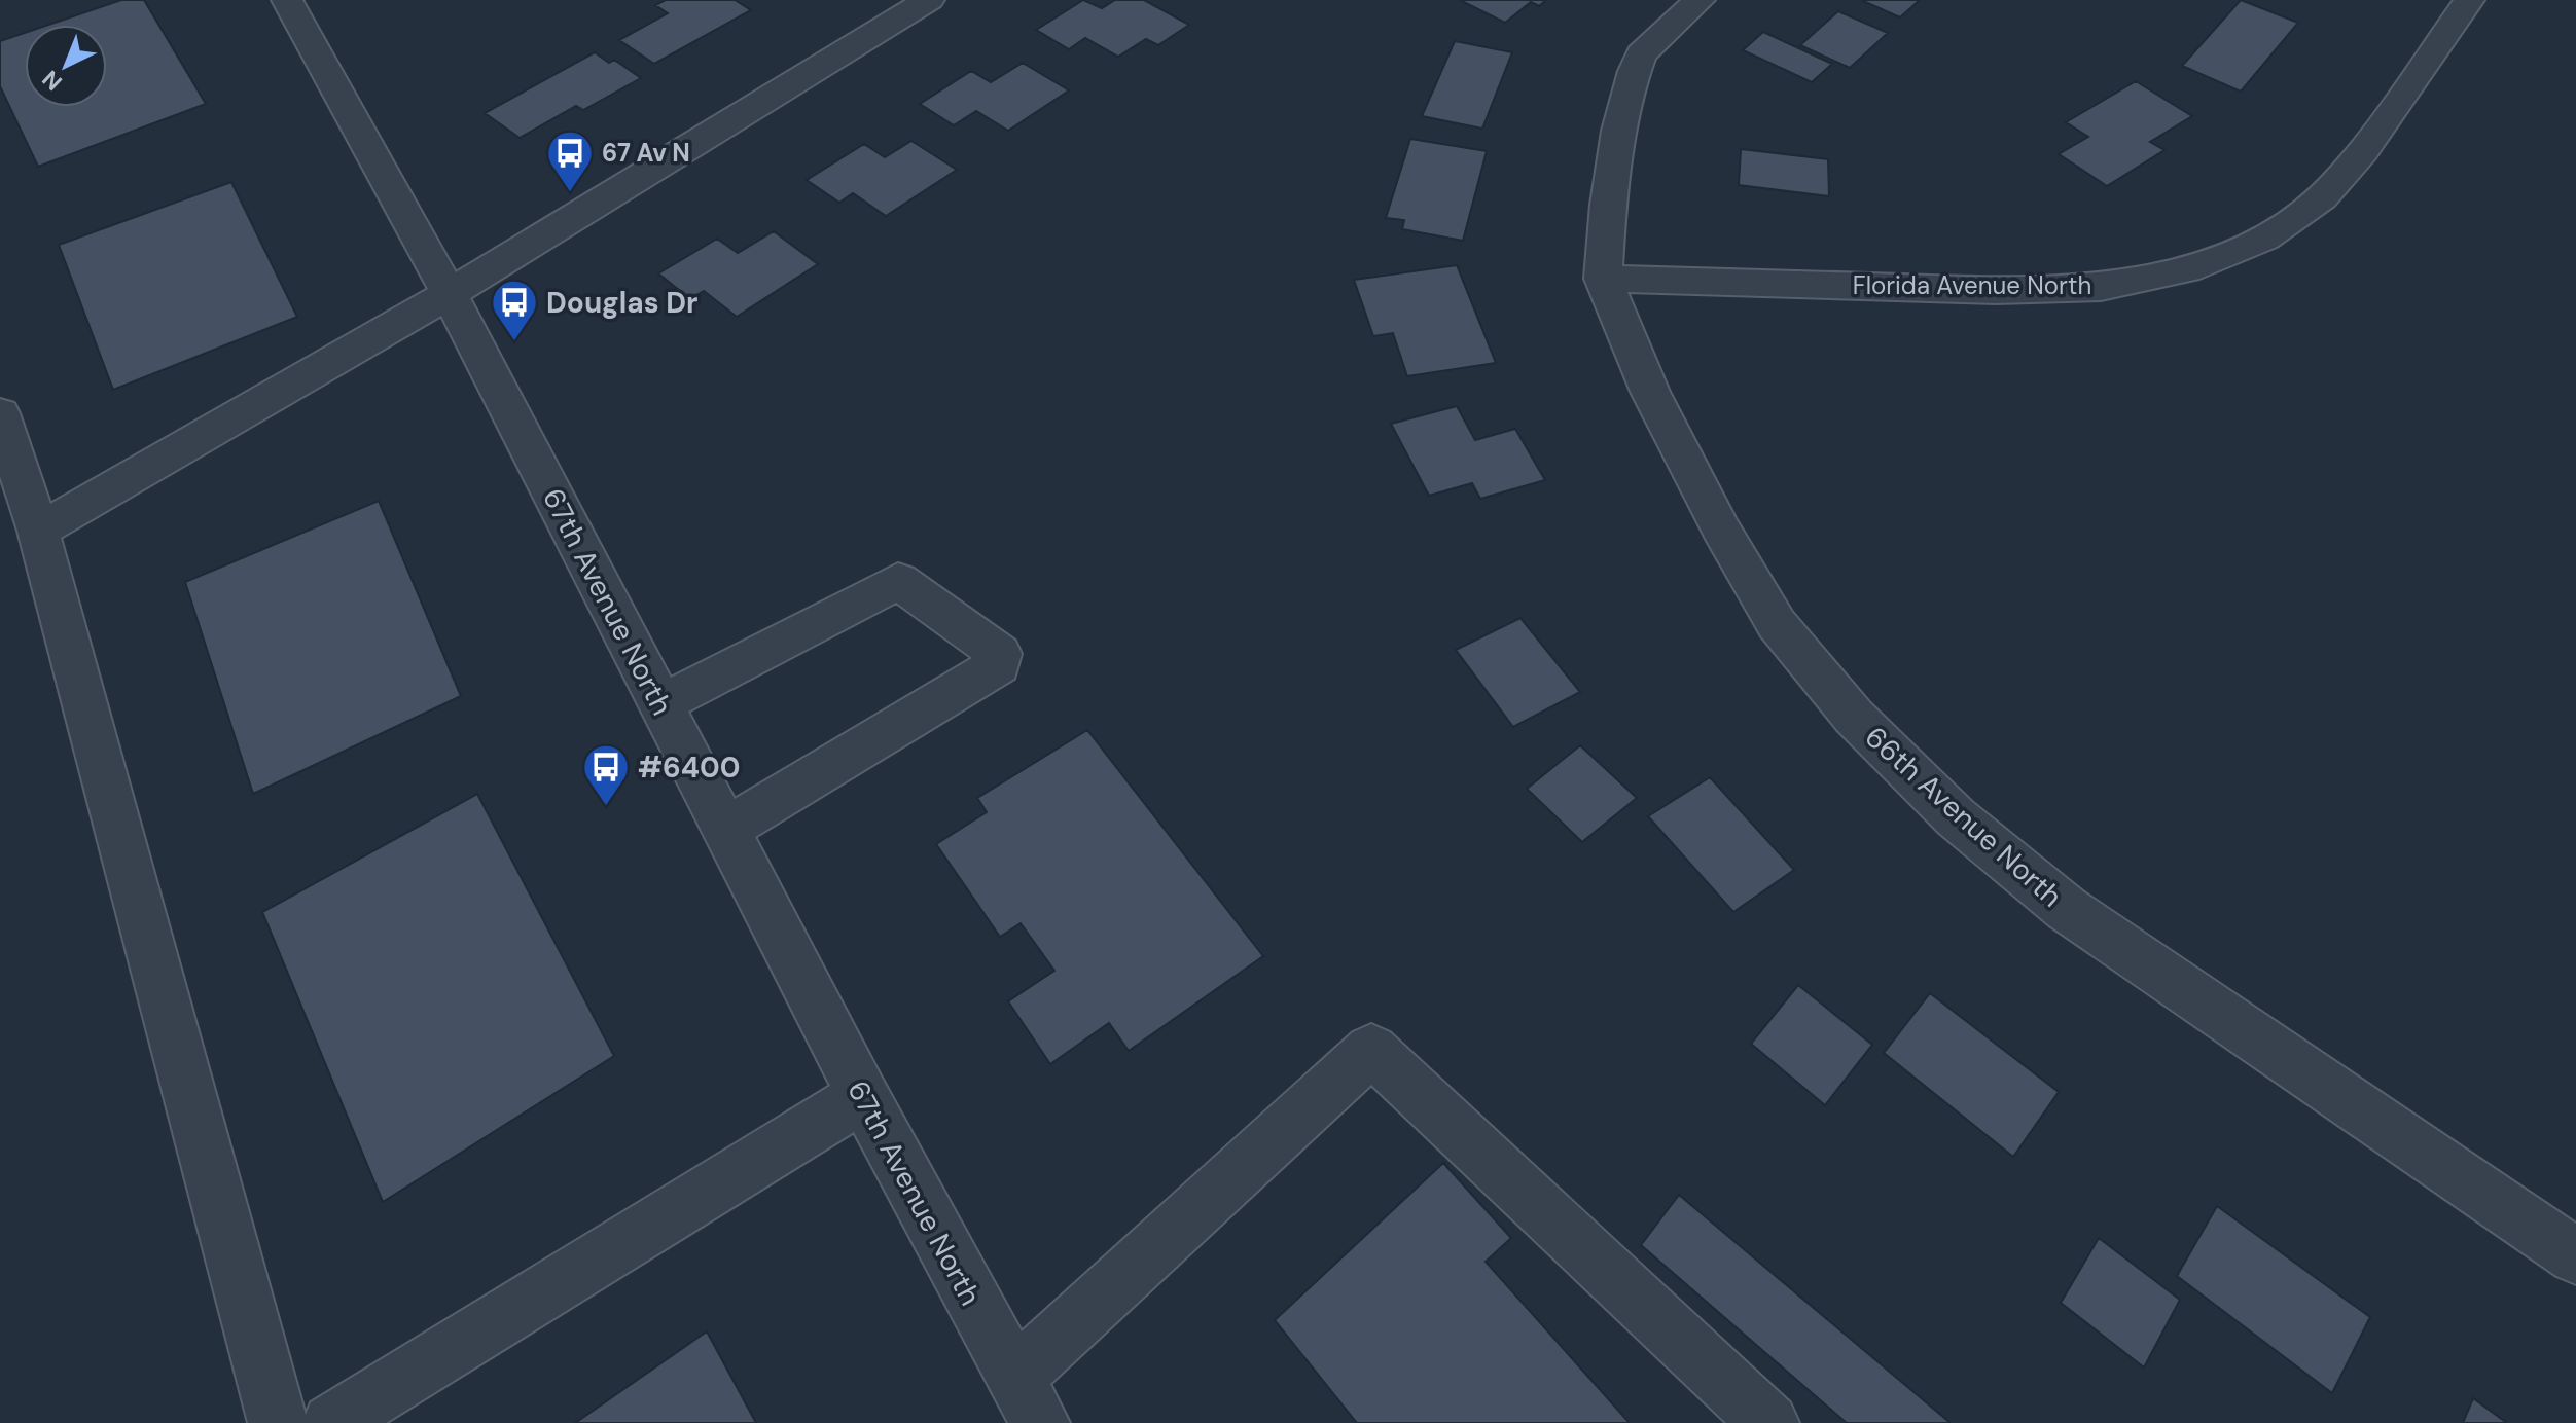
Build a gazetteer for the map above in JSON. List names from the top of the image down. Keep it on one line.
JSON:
{"streets":{"street":["Florida Avenue North","67th Avenue North","66th Avenue North"]},"crossings":[["Florida Avenue North","66th Avenue North"]],"places":{"bus stop":["67 Av N","Douglas Dr","#6400"]},"north":"bottom left"}
